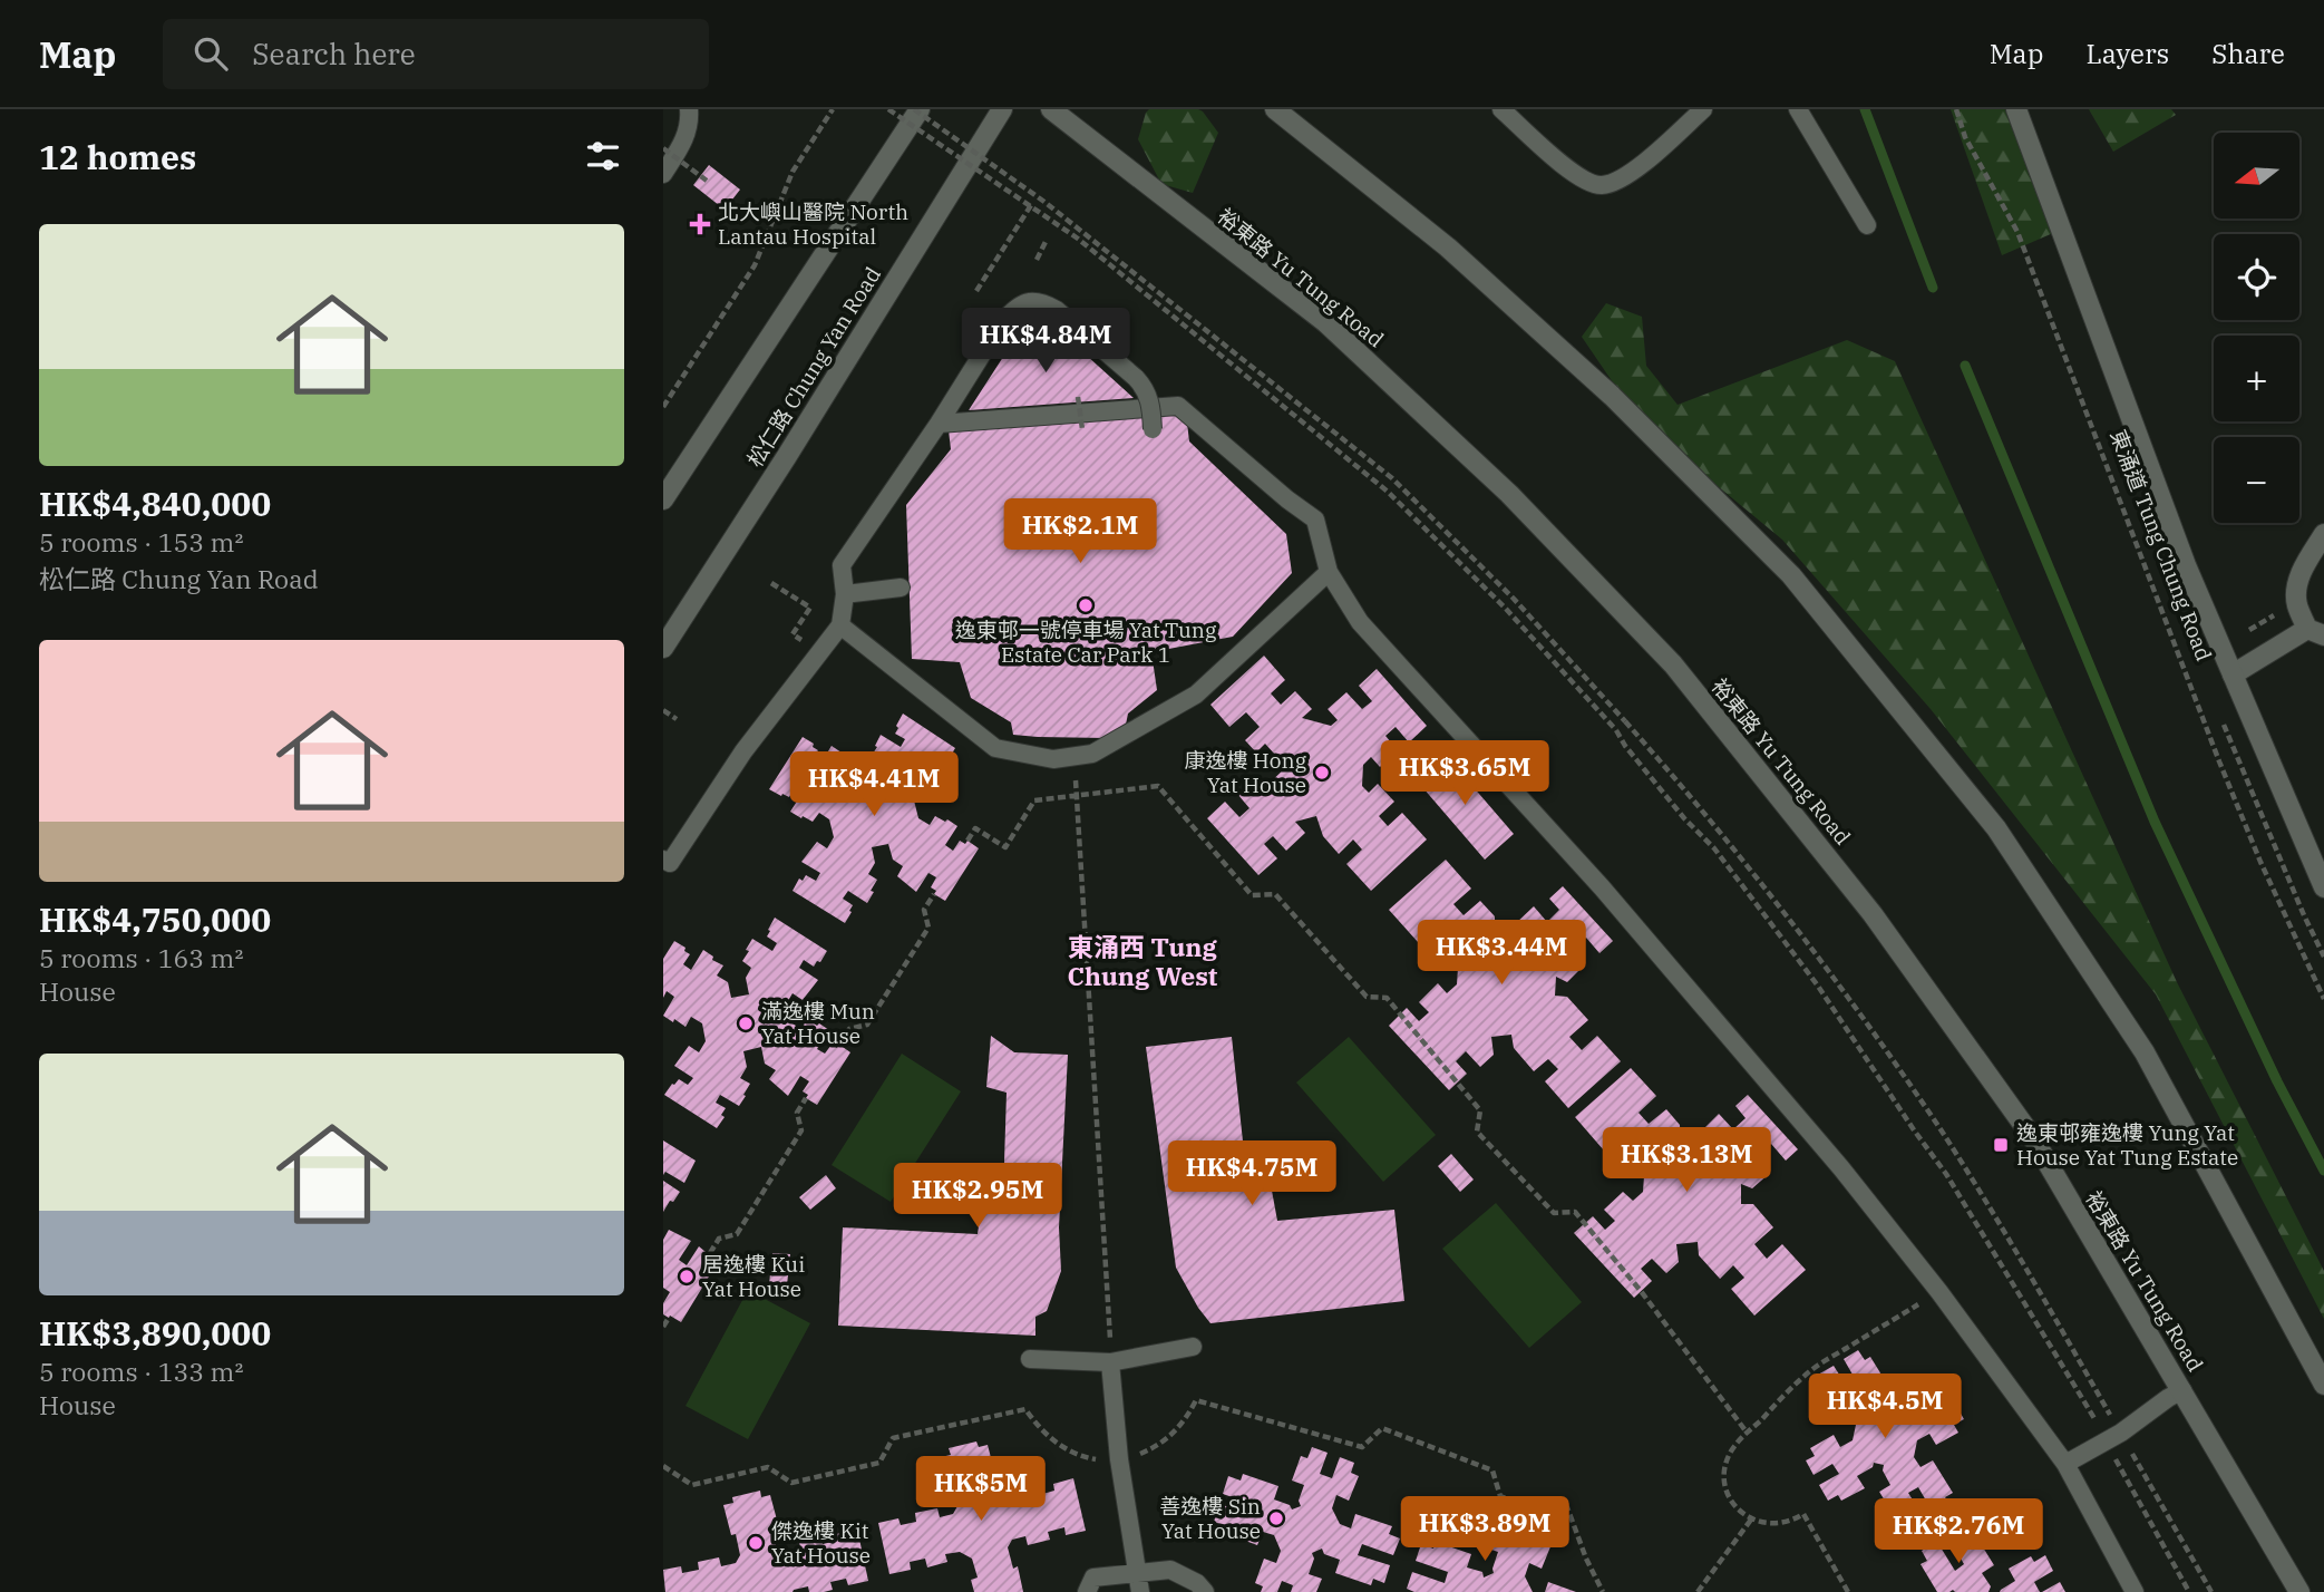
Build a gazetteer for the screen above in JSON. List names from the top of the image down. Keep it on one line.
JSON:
{"streets":{"main road":["裕東路 Yu Tung Road","松仁路 Chung Yan Road","東涌道 Tung Chung Road"]},"districts":["東涌西 Tung Chung West"],"places":{"health":["北大嶼山醫院 North Lantau Hospital"],"other":["逸東邨一號停車場 Yat Tung Estate Car Park 1","康逸樓 Hong Yat House","滿逸樓 Mun Yat House","居逸樓 Kui Yat House","善逸樓 Sin Yat House","傑逸樓 Kit Yat House"],"transit":["逸東邨雍逸樓 Yung Yat House Yat Tung Estate"]},"north":"left","page":{"header":"Map","search":"Search here","nav":["Map","Layers","Share"],"heading":"12 homes","map_buttons":["+","−"],"list":[{"name":"HK$4,840,000","note":"5 rooms · 153 m² · 松仁路 Chung Yan Road"},{"name":"HK$4,750,000","note":"5 rooms · 163 m² · House"},{"name":"HK$3,890,000","note":"5 rooms · 133 m² · House"}],"price":["HK$4.84M","HK$2.1M","HK$3.65M","HK$4.41M","HK$3.44M","HK$3.13M","HK$4.75M","HK$2.95M","HK$4.5M","HK$5M","HK$3.89M","HK$2.76M"]}}
